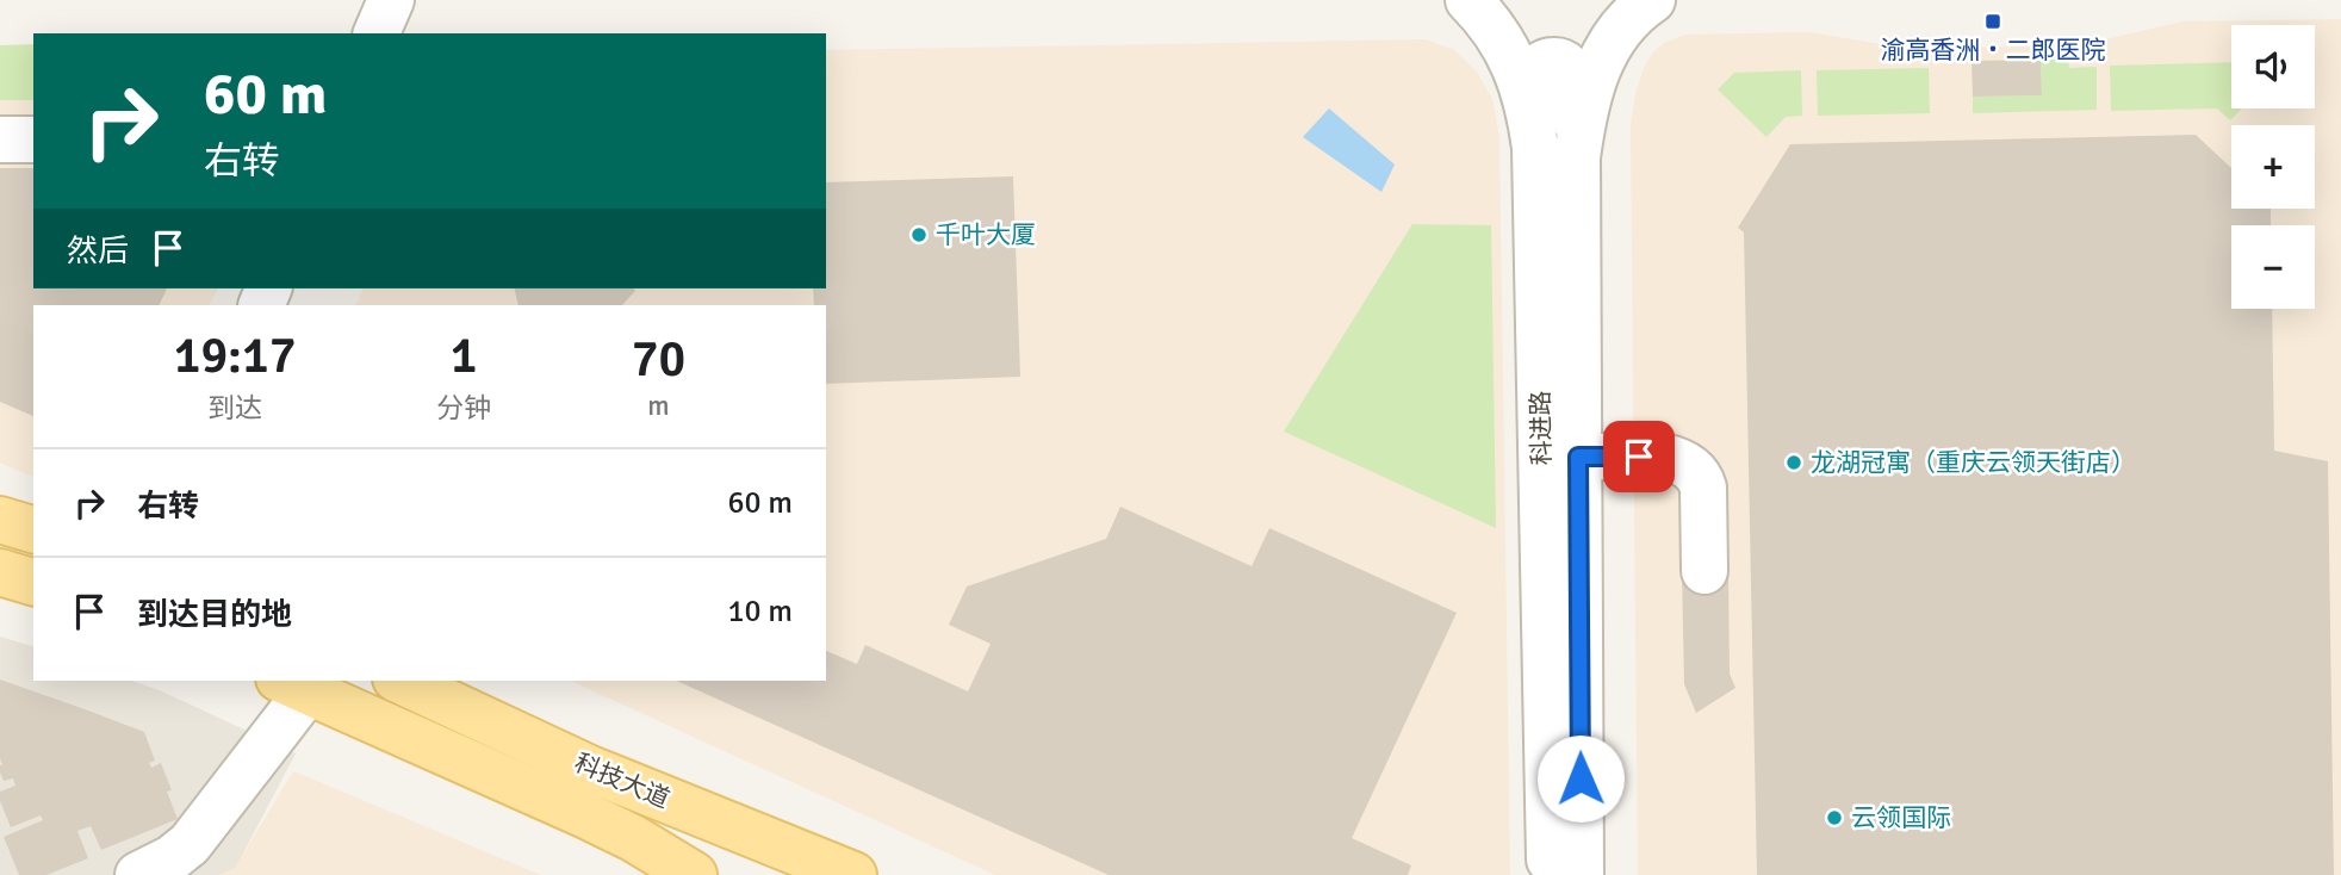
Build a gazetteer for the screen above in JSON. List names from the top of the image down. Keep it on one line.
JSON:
{"streets":{"main road":["科技大道"],"street":["科进路"]},"places":{"transit":["渝高香洲‧二郎医院"],"other":["千叶大厦","龙湖冠寓（重庆云领天街店）","云领国际"]},"page":{"map_buttons":["+","−"],"turn":["60 m","右转"],"then":"然后","eta":["19:17","到达","1","分钟","70","m"],"list":[{"name":"右转","value":"60 m"},{"name":"到达目的地","value":"10 m"}]}}
